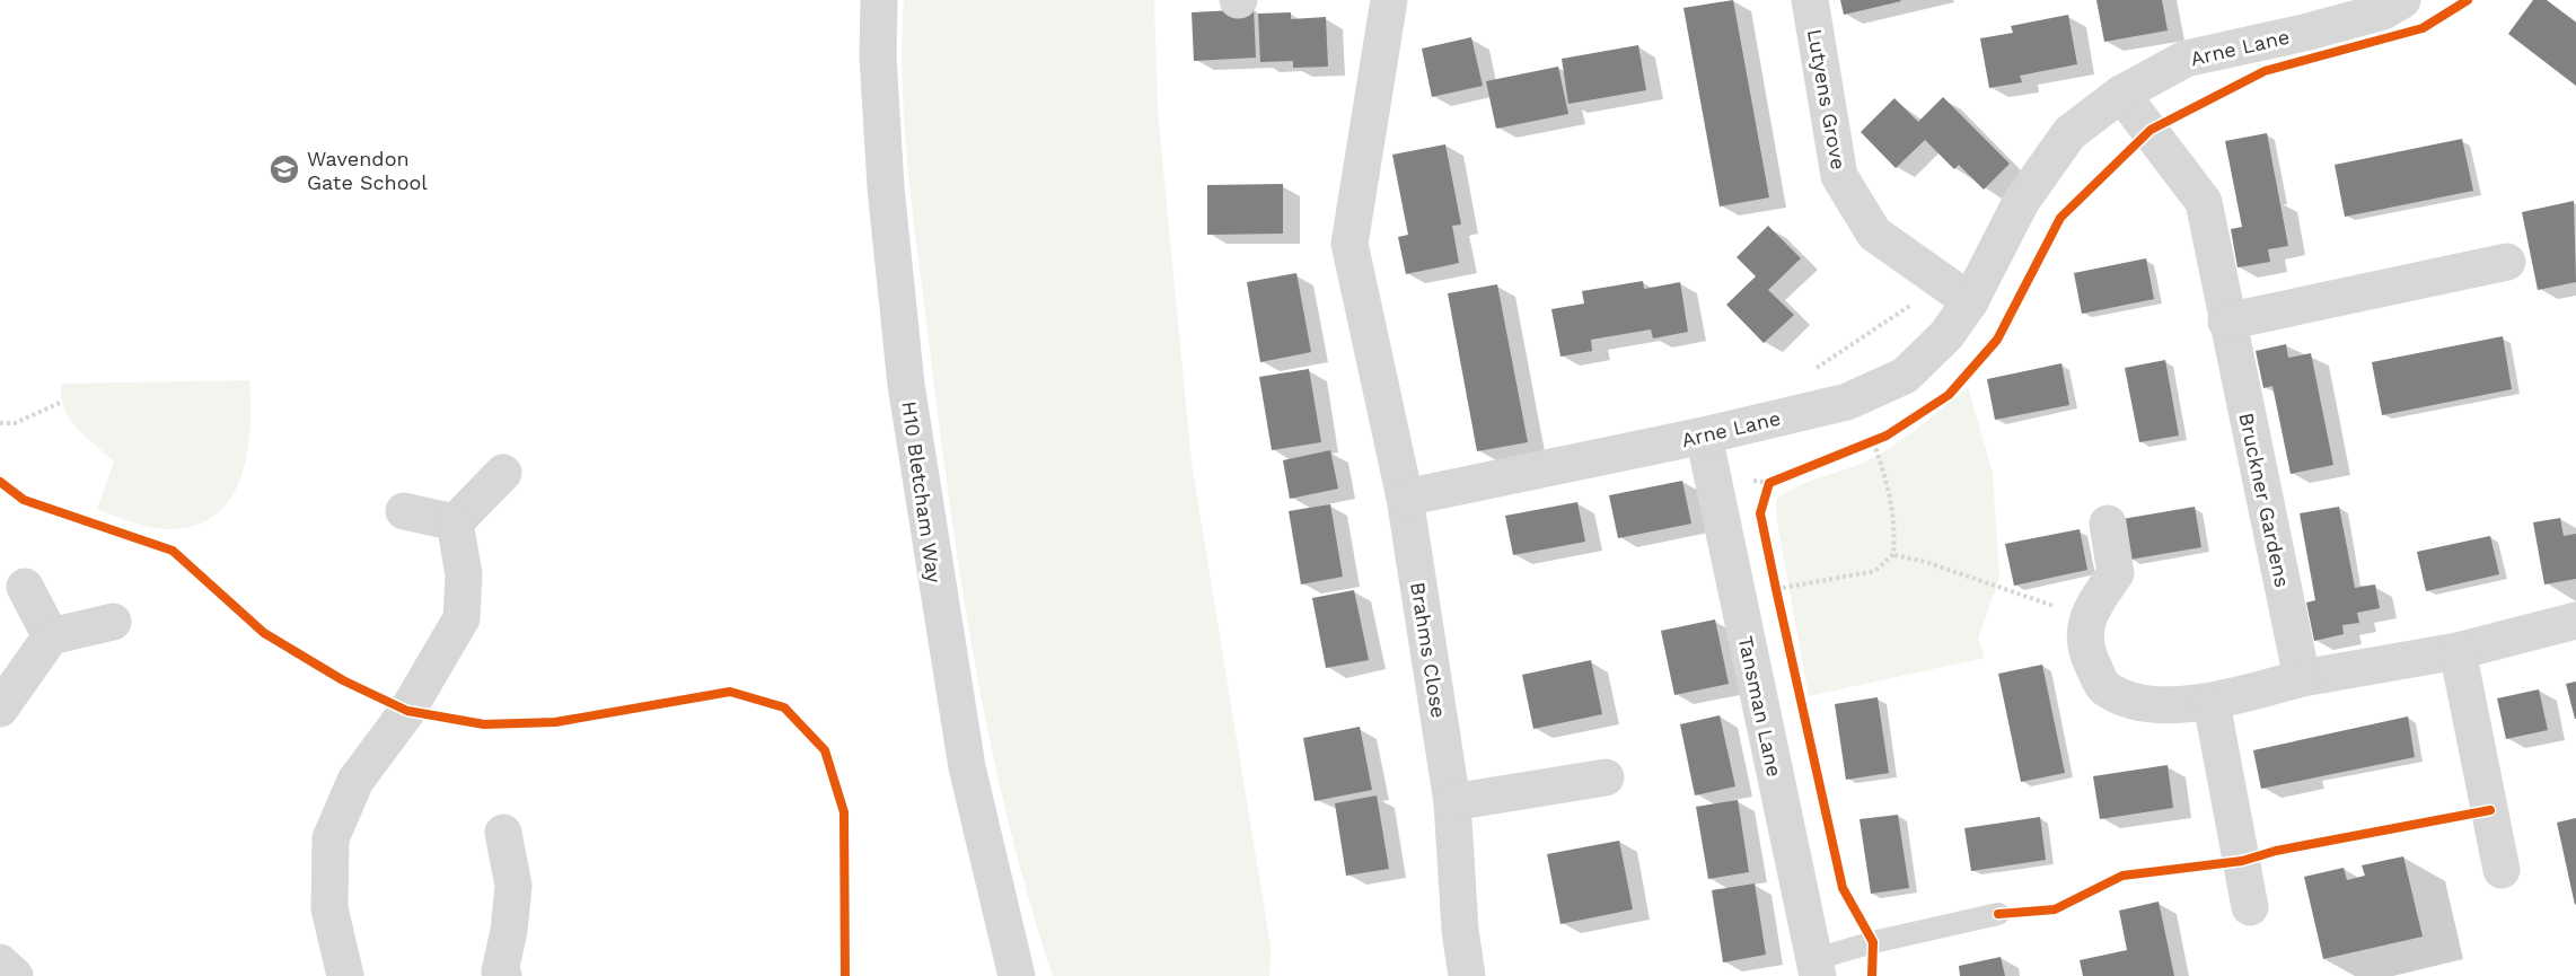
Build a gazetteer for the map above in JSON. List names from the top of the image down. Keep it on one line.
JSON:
{"streets":{"street":["Arne Lane","Lutyens Grove","H10 Bletcham Way","Bruckner Gardens","Brahms Close","Tansman Lane"]},"crossings":[["Arne Lane","Lutyens Grove"],["Arne Lane","Bruckner Gardens"],["Arne Lane","Brahms Close"],["Arne Lane","Tansman Lane"]],"places":{"school or university":["Wavendon Gate School"]}}
